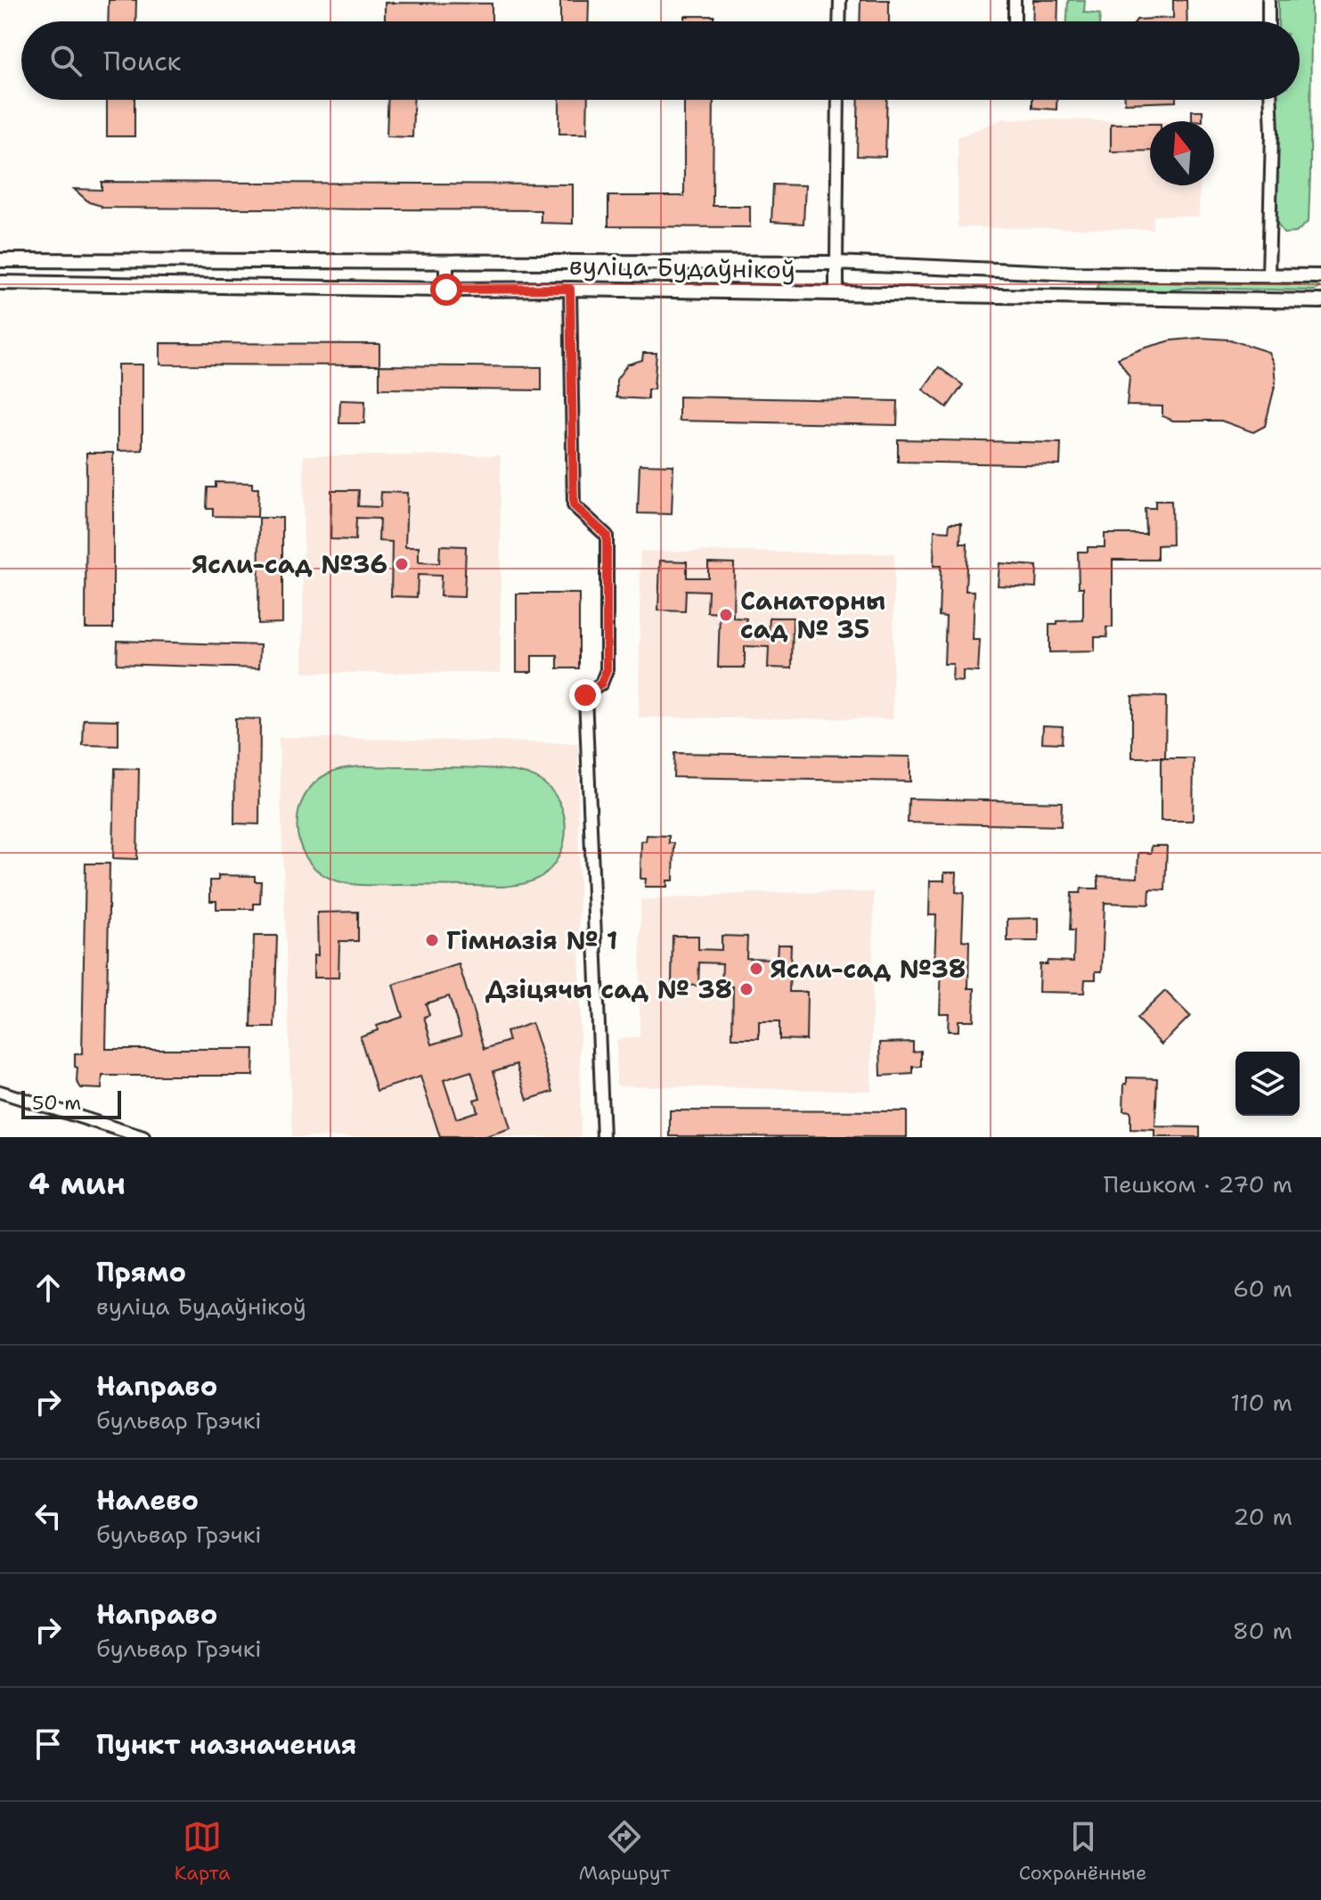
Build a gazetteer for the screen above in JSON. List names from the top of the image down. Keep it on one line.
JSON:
{"streets":{"street":["вуліца Будаўнікоў"]},"places":["Ясли-сад №36","Санаторны сад № 35","Гімназія № 1","Ясли-сад №38","Дзіцячы сад № 38"],"scale_bar":"50 m","north":"top","page":{"search":"Поиск","scale":"50 m","heading":["4 мин","Пешком · 270 m"],"list":[["Прямо","вуліца Будаўнікоў","60 m"],["Направо","бульвар Грэчкі","110 m"],["Налево","бульвар Грэчкі","20 m"],["Направо","бульвар Грэчкі","80 m"],"Пункт назначения"],"nav":["Карта","Маршрут","Сохранённые"]}}
